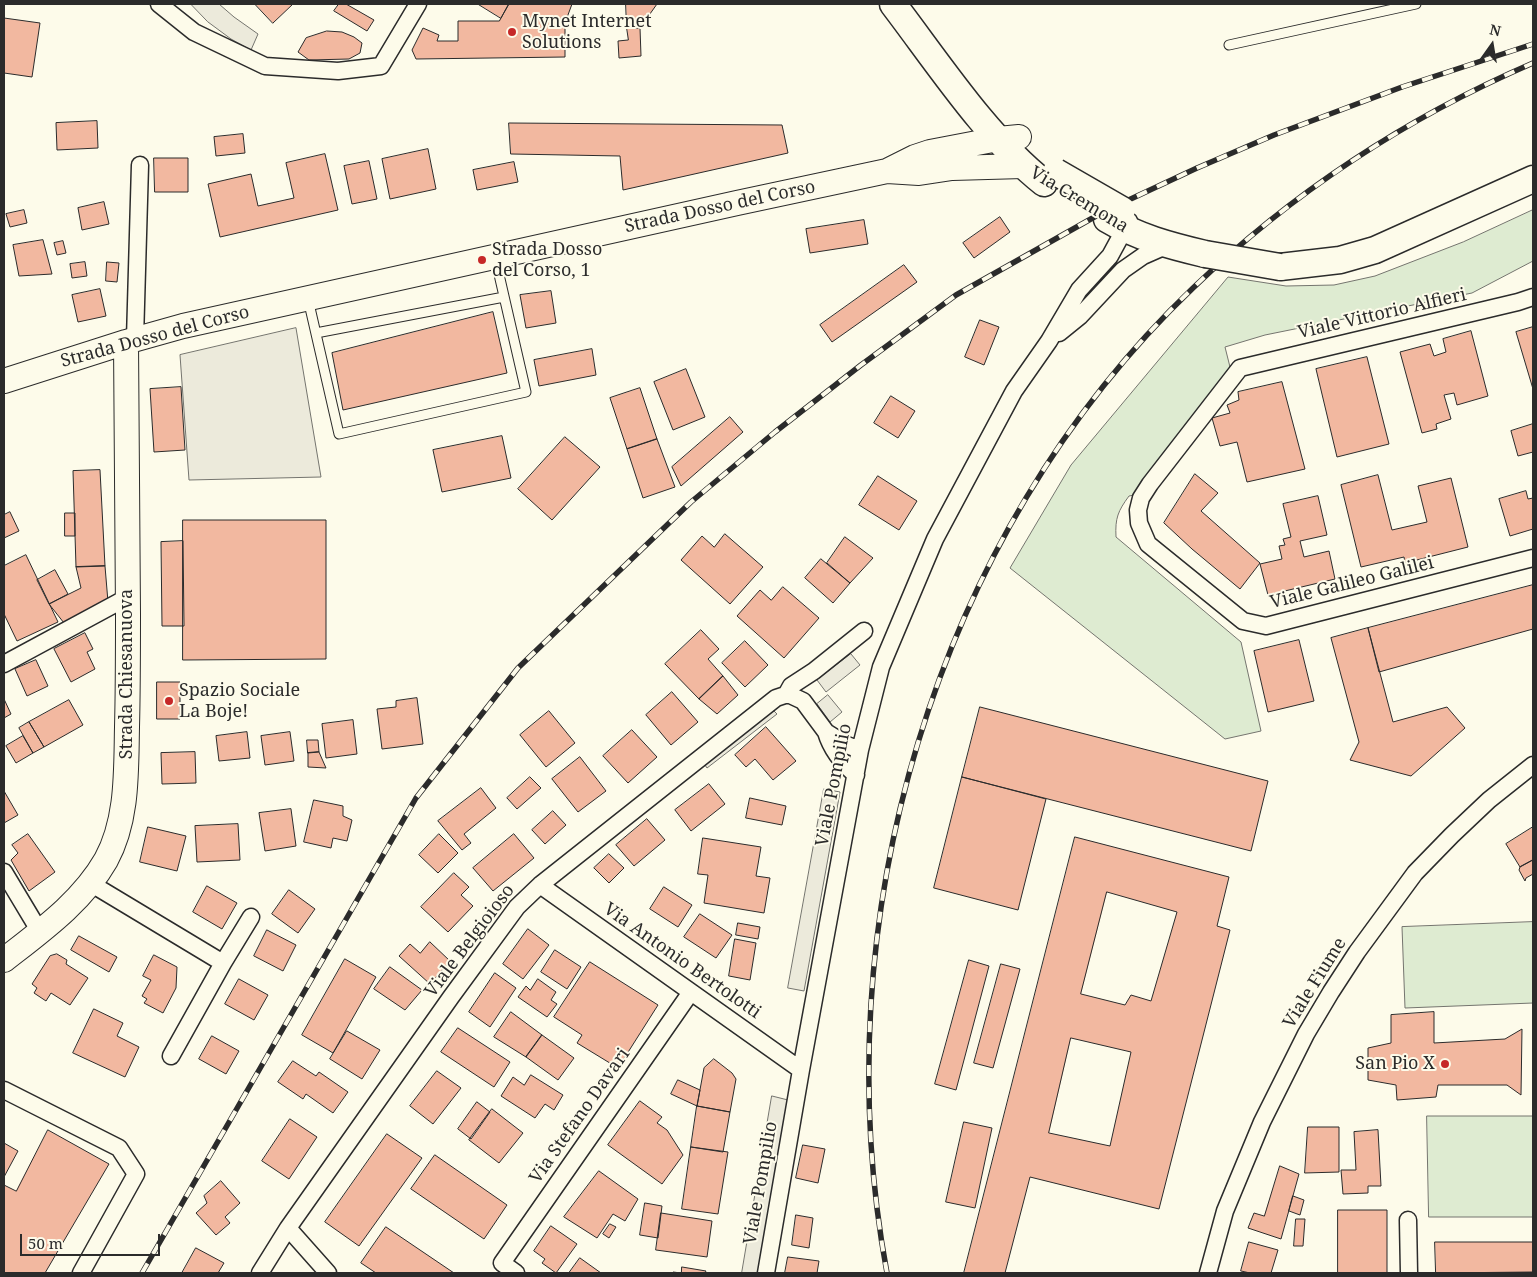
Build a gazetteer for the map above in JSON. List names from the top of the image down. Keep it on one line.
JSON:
{"streets":{"main road":["Via Cremona","Strada Dosso del Corso","Strada Chiesanuova"],"street":["Viale Vittorio Alfieri","Viale Galileo Galilei","Viale Pompilio","Viale Belgioioso","Via Antonio Bertolotti","Viale Fiume","Via Stefano Davari"]},"crossings":[["Via Cremona","Strada Dosso del Corso"],["Via Cremona","Viale Pompilio"],["Strada Dosso del Corso","Strada Chiesanuova"],["Viale Vittorio Alfieri","Viale Galileo Galilei"],["Viale Pompilio","Via Antonio Bertolotti"],["Viale Belgioioso","Via Antonio Bertolotti"],["Via Antonio Bertolotti","Via Stefano Davari"]],"places":["Mynet Internet Solutions","Strada Dosso del Corso, 1","Spazio Sociale La Boje!","San Pio X"],"scale_bar":"50 m","north":"top"}
